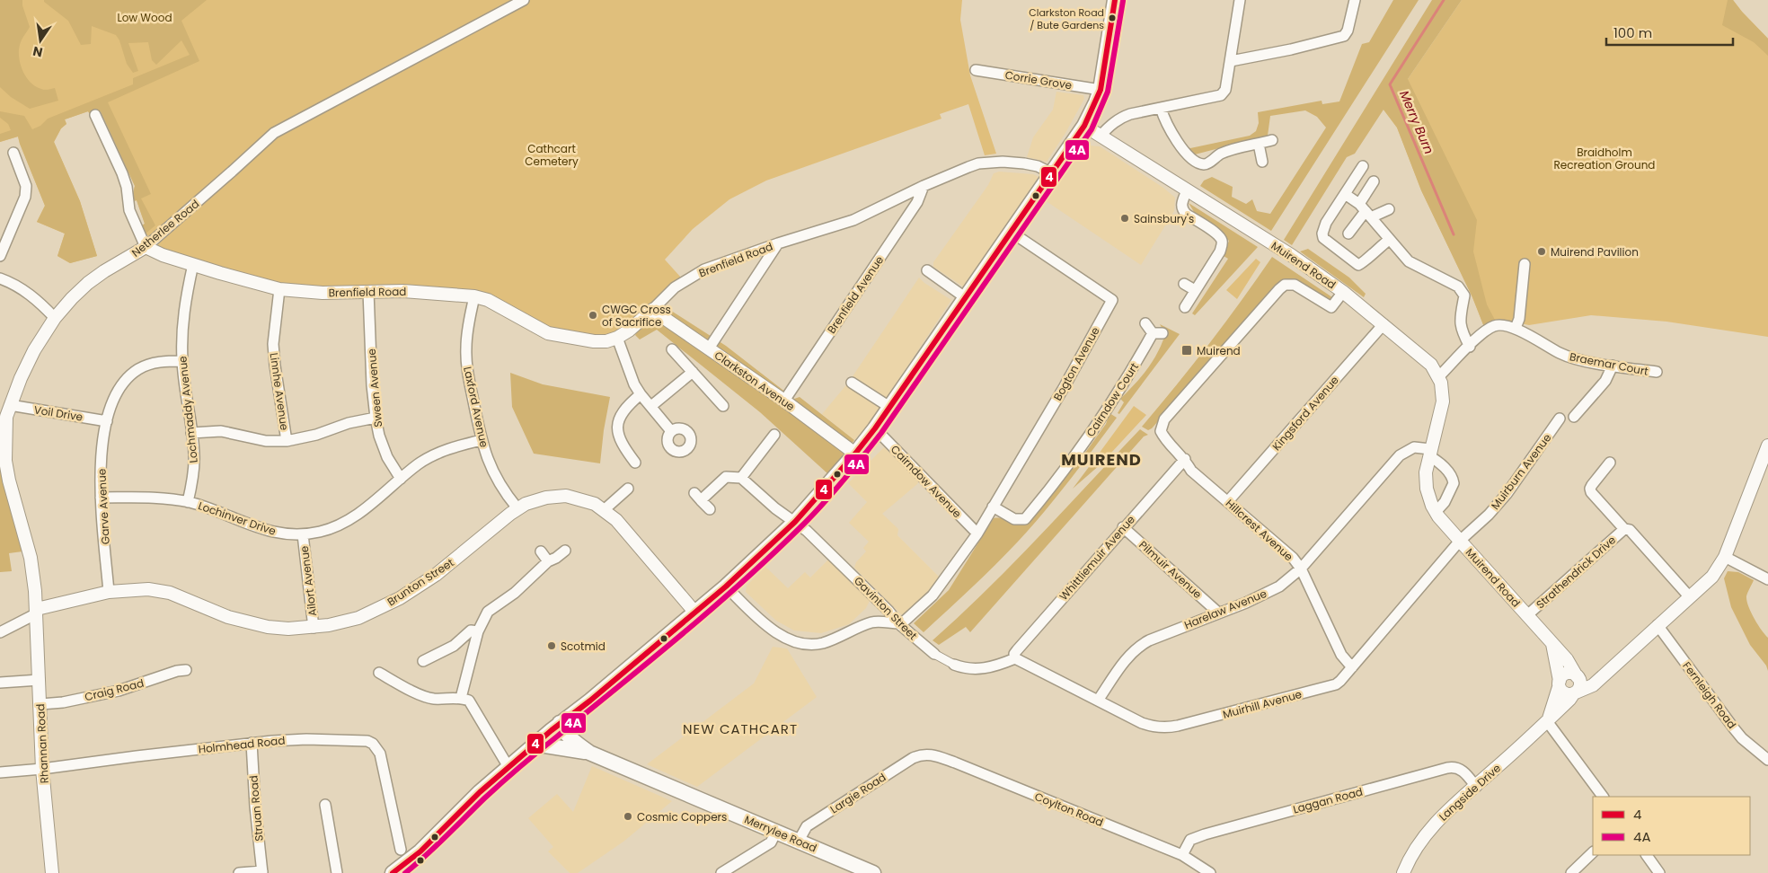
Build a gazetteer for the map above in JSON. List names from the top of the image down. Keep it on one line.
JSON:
{"streets":{"main road":["Merrylee Road"],"street":["Corrie Grove","Netherlee Road","Brenfield Road","Muirend Road","Brenfield Avenue","Bogton Avenue","Braemar Court","Clarkston Avenue","Sween Avenue","Linnhe Avenue","Cairndow Court","Laxford Avenue","Lochmaddy Avenue","Voil Drive","Kingsford Avenue","Muirburn Avenue","Cairndow Avenue","Garve Avenue","Lochinver Drive","Hillcrest Avenue","Whittliemuir Avenue","Pilmuir Avenue","Strathendrick Drive","Ailort Avenue","Brunton Street","Gavinton Street","Harelaw Avenue","Craig Road","Fernleigh Road","Muirhill Avenue","Rhannan Road","Holmhead Road","Langside Drive","Largie Road","Laggan Road","Struan Road","Coylton Road"]},"crossings":[["Netherlee Road","Brenfield Road"],["Netherlee Road","Voil Drive"],["Netherlee Road","Brunton Street"],["Netherlee Road","Rhannan Road"],["Brenfield Road","Brenfield Avenue"],["Brenfield Road","Clarkston Avenue"],["Brenfield Road","Sween Avenue"],["Brenfield Road","Linnhe Avenue"],["Brenfield Road","Laxford Avenue"],["Brenfield Road","Lochmaddy Avenue"],["Muirend Road","Kingsford Avenue"],["Muirend Road","Muirburn Avenue"],["Muirend Road","Hillcrest Avenue"],["Muirend Road","Strathendrick Drive"],["Muirend Road","Harelaw Avenue"],["Muirend Road","Muirhill Avenue"],["Muirend Road","Langside Drive"],["Brenfield Avenue","Clarkston Avenue"],["Bogton Avenue","Cairndow Court"],["Bogton Avenue","Cairndow Avenue"],["Bogton Avenue","Gavinton Street"],["Sween Avenue","Lochinver Drive"],["Laxford Avenue","Lochinver Drive"],["Laxford Avenue","Brunton Street"],["Lochmaddy Avenue","Garve Avenue"],["Lochmaddy Avenue","Lochinver Drive"],["Voil Drive","Garve Avenue"],["Kingsford Avenue","Hillcrest Avenue"],["Muirburn Avenue","Muirhill Avenue"],["Garve Avenue","Lochinver Drive"],["Garve Avenue","Brunton Street"],["Lochinver Drive","Ailort Avenue"],["Hillcrest Avenue","Whittliemuir Avenue"],["Hillcrest Avenue","Harelaw Avenue"],["Hillcrest Avenue","Muirhill Avenue"],["Whittliemuir Avenue","Pilmuir Avenue"],["Whittliemuir Avenue","Gavinton Street"],["Whittliemuir Avenue","Muirhill Avenue"],["Pilmuir Avenue","Harelaw Avenue"],["Strathendrick Drive","Langside Drive"],["Ailort Avenue","Brunton Street"],["Brunton Street","Rhannan Road"],["Gavinton Street","Muirhill Avenue"],["Harelaw Avenue","Muirhill Avenue"],["Craig Road","Rhannan Road"],["Fernleigh Road","Langside Drive"],["Rhannan Road","Holmhead Road"],["Holmhead Road","Struan Road"],["Langside Drive","Laggan Road"],["Largie Road","Coylton Road"],["Largie Road","Merrylee Road"],["Laggan Road","Coylton Road"]],"districts":["MUIREND","NEW CATHCART"],"water":["Merry Burn"],"parks":["Low Wood","Cathcart Cemetery","Braidholm Recreation Ground"],"places":{"other":["Clarkston Road / Bute Gardens","Sainsbury's","Muirend Pavilion","CWGC Cross of Sacrifice","Scotmid","Cosmic Coppers"],"transit":["Muirend"]},"lines":["transit line 4","transit line 4A"],"legend":["4","4A"],"scale_bar":"100 m","north":"bottom"}
